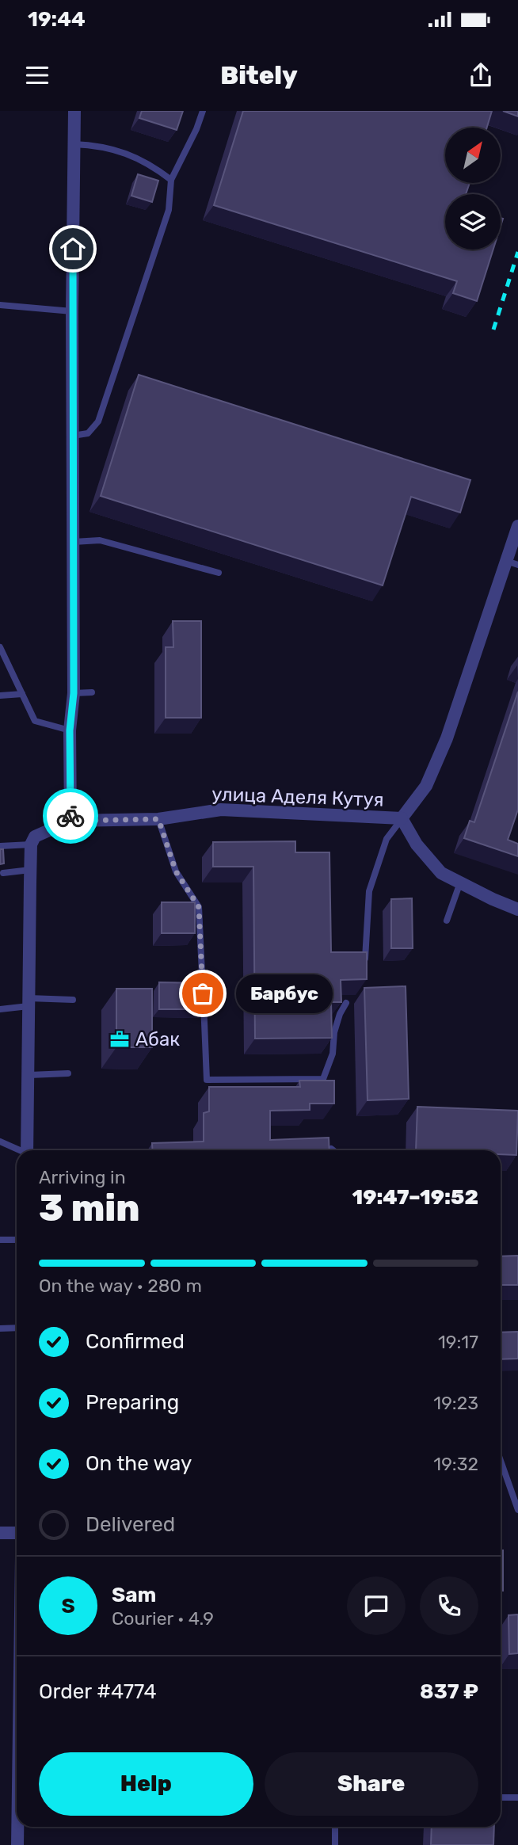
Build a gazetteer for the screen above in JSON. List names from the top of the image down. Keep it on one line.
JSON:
{"streets":{"street":["улица Аделя Кутуя"]},"places":{"other":["Барбус"],"office":["Абак"]},"north":"top right","page":{"status":"19:44","header":"Bitely","bubble":"Барбус","heading":["3 min","Arriving in","19:47–19:52"],"panel":["Sam","Courier · 4.9","Order #4774","837 ₽"],"bar":"On the way · 280 m","list":[["Confirmed","19:17"],["Preparing","19:23"],["On the way","19:32"],"Delivered"],"round":"S","buttons":["Help","Share"]}}
